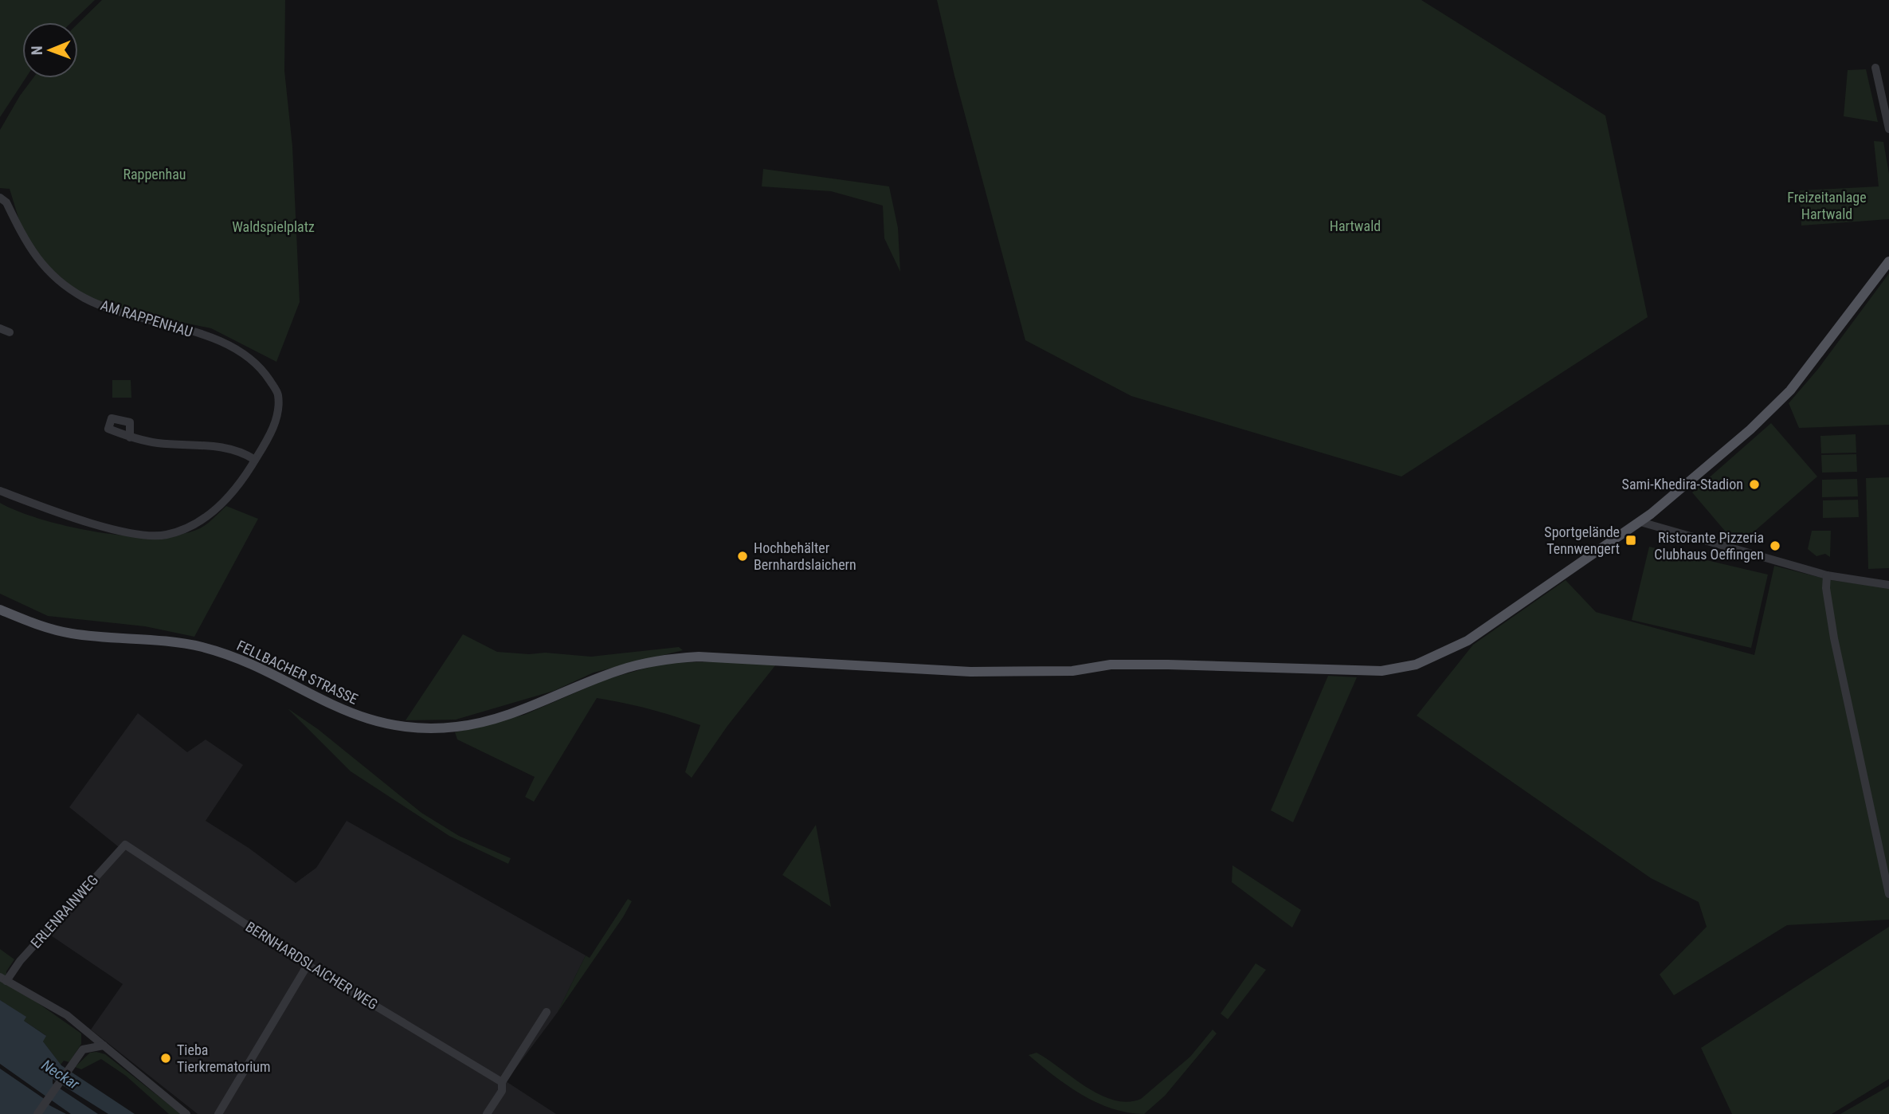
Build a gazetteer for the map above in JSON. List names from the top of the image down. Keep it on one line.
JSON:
{"streets":{"main road":["FELLBACHER STRASSE"],"street":["AM RAPPENHAU","ERLENRAINWEG","BERNHARDSLAICHER WEG"]},"crossings":[["ERLENRAINWEG","BERNHARDSLAICHER WEG"]],"water":["Neckar"],"parks":["Rappenhau","Freizeitanlage Hartwald","Hartwald","Waldspielplatz"],"places":{"other":["Sami-Khedira-Stadion","Ristorante Pizzeria Clubhaus Oeffingen","Hochbehälter Bernhardslaichern","Tieba Tierkrematorium"],"transit":["Sportgelände Tennwengert"]},"north":"left"}
